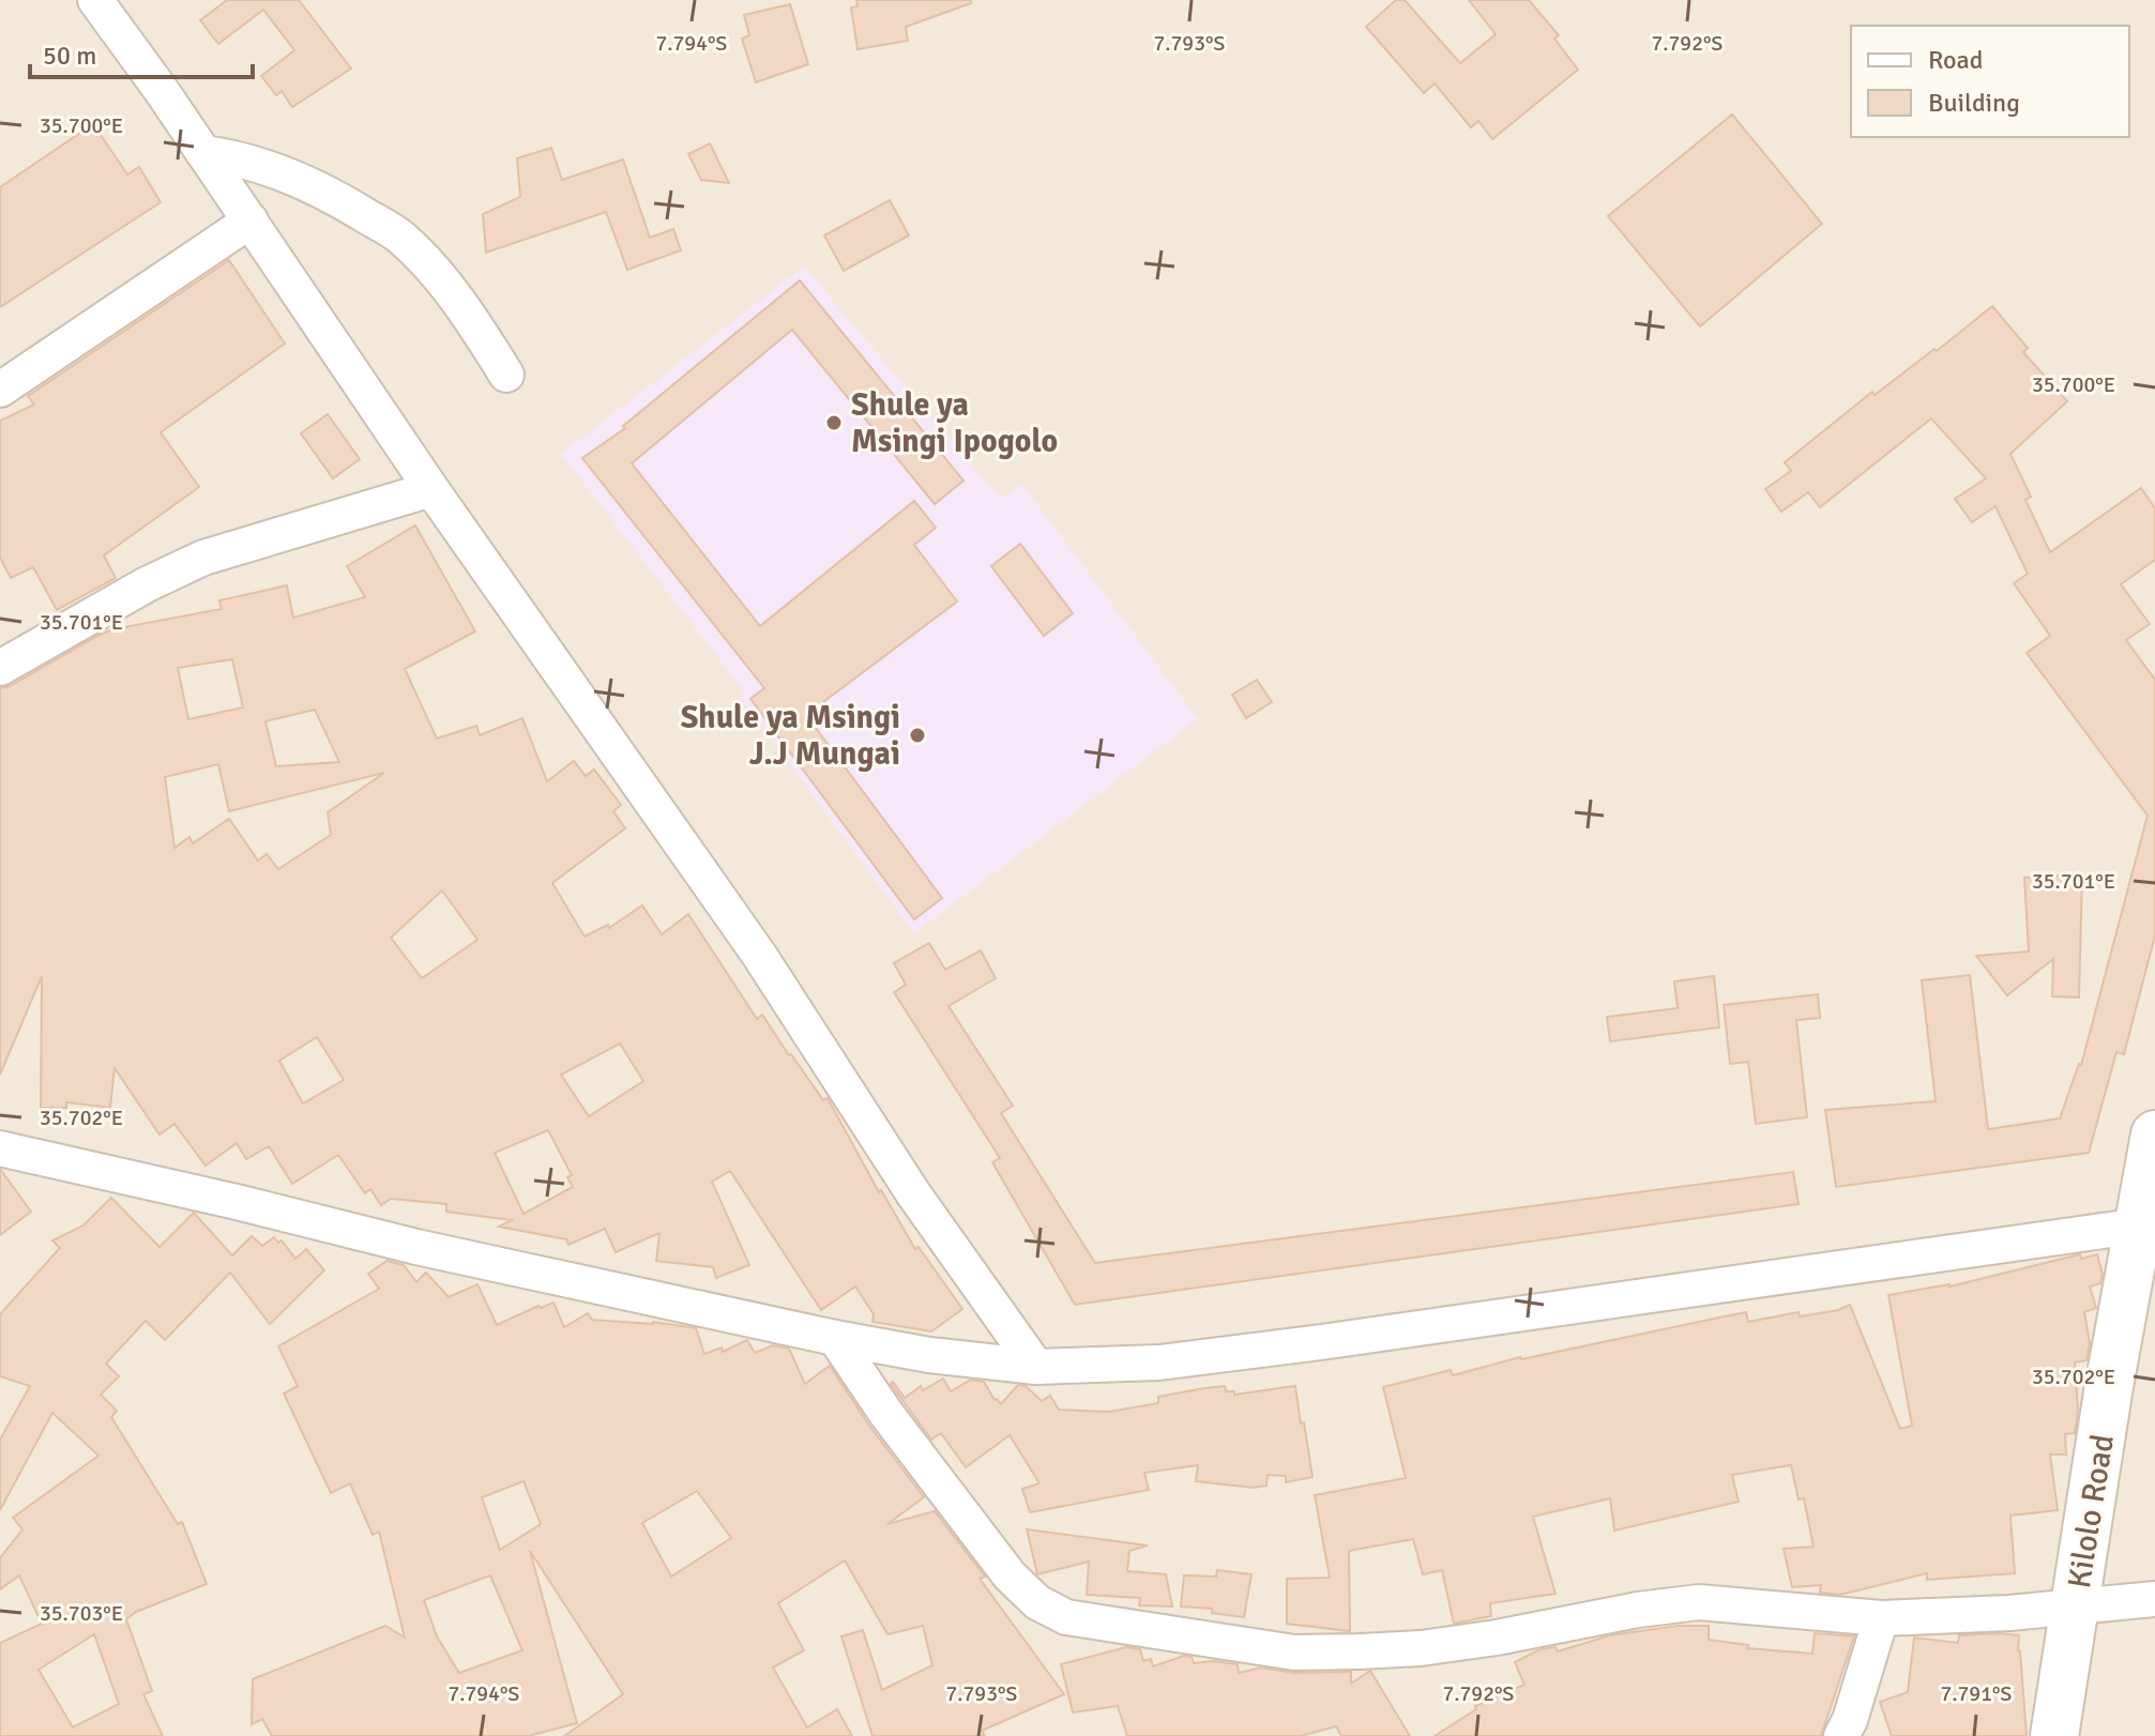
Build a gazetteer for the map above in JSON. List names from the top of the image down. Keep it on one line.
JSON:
{"streets":{"main road":["Kilolo Road"]},"places":["Shule ya Msingi Ipogolo","Shule ya Msingi J.J Mungai"],"legend":["Road","Building"],"scale_bar":"50 m","coordinates":["7.794°S","7.793°S","7.792°S","35.700°E","35.701°E","35.702°E","35.703°E","7.791°S"]}
